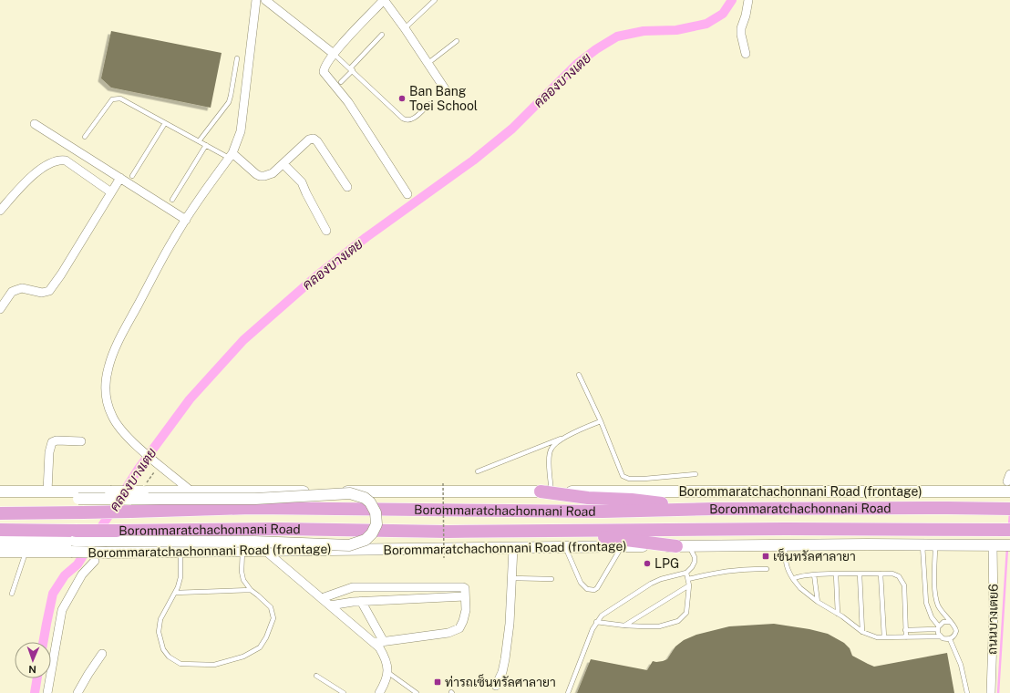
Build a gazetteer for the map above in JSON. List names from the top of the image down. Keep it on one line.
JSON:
{"streets":{"highway":["Borommaratchachonnani Road"],"main road":["Borommaratchachonnani Road (frontage)"],"street":["ถนนบางเตย6"]},"crossings":[["Borommaratchachonnani Road (frontage)","Borommaratchachonnani Road"],["Borommaratchachonnani Road (frontage)","ถนนบางเตย6"]],"water":["คลองบางเตย"],"places":{"other":["Ban Bang Toei School","LPG"],"transit":["เซ็นทรัลศาลายา","ท่ารถเซ็นทรัลศาลายา"]},"north":"bottom"}
